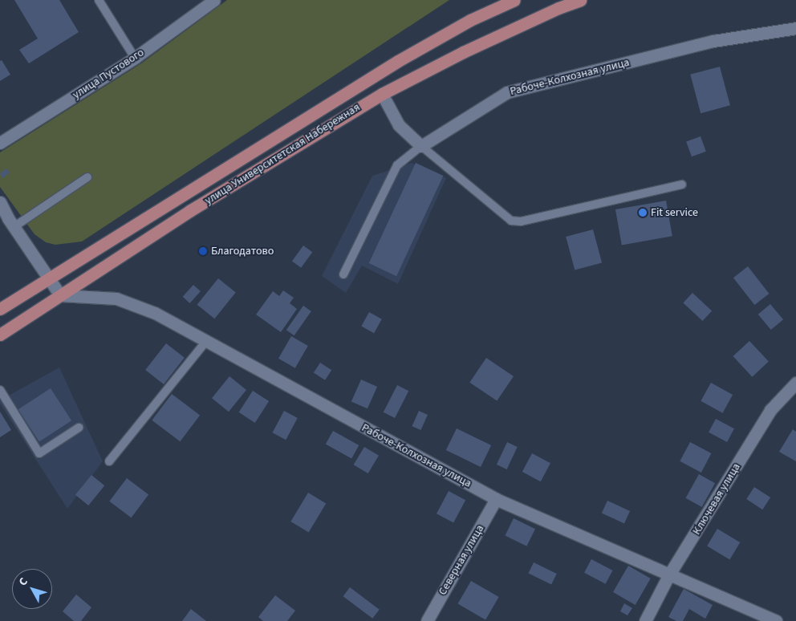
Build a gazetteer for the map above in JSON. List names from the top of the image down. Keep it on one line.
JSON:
{"streets":{"main road":["улица Университетская Набережная"],"street":["улица Пустового","Рабоче-Колхозная улица","Ключевая улица","Северная улица"]},"crossings":[["Рабоче-Колхозная улица","улица Университетская Набережная"],["Рабоче-Колхозная улица","Ключевая улица"],["Рабоче-Колхозная улица","Северная улица"]],"places":["Fit service","Благодатово"],"north":"top left"}
